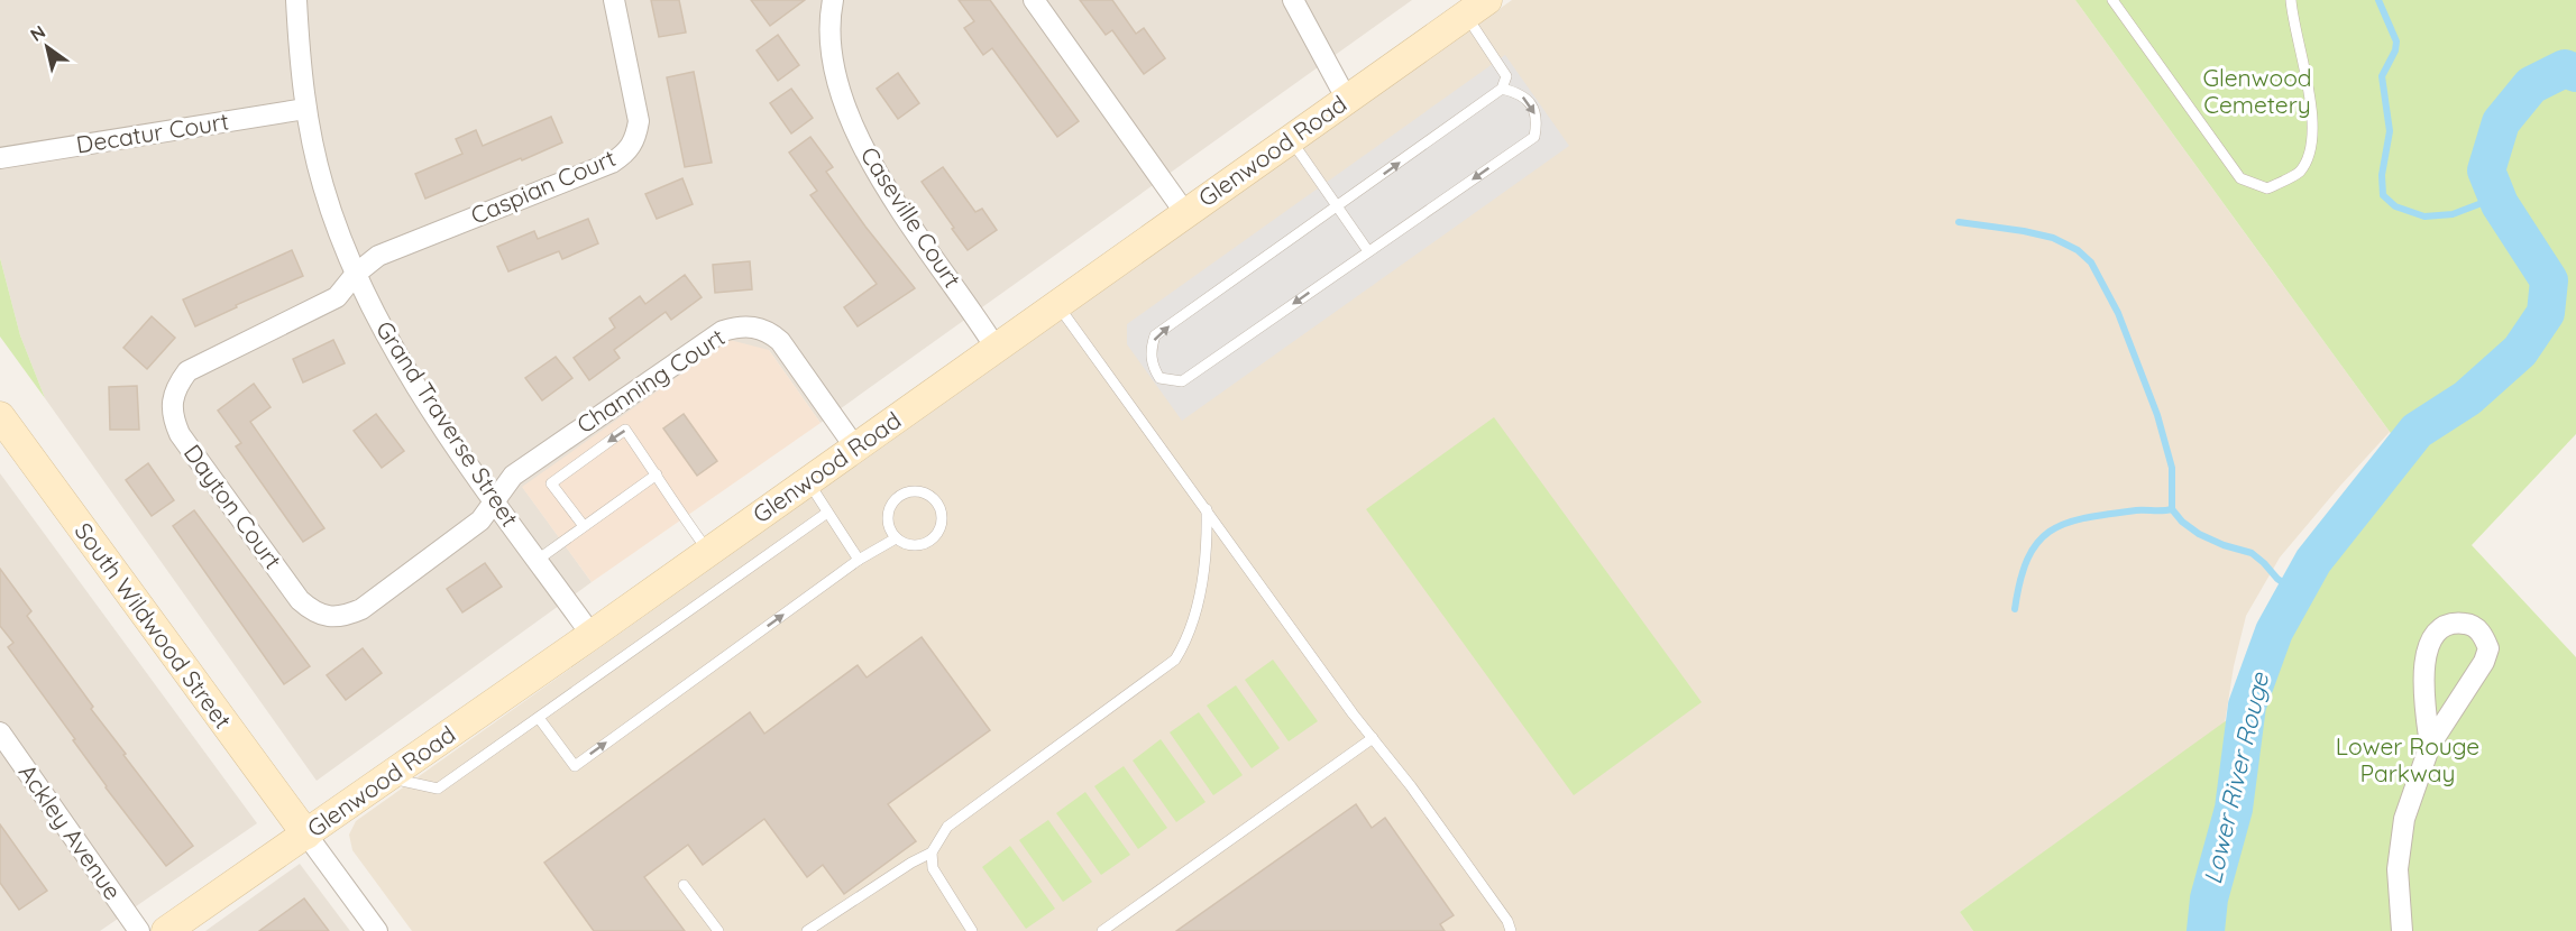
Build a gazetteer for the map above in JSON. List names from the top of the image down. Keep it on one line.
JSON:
{"streets":{"street":["Decatur Court","Glenwood Road","Caspian Court","Caseville Court","Channing Court","Grand Traverse Street","Dayton Court","South Wildwood Street","Ackley Avenue"]},"crossings":[["Decatur Court","Grand Traverse Street"],["Glenwood Road","Caseville Court"],["Glenwood Road","Channing Court"],["Glenwood Road","Grand Traverse Street"],["Glenwood Road","South Wildwood Street"],["Caspian Court","Grand Traverse Street"],["Caspian Court","Dayton Court"],["Channing Court","Grand Traverse Street"],["Channing Court","Dayton Court"],["Grand Traverse Street","Dayton Court"]],"water":["Lower River Rouge"],"parks":["Glenwood Cemetery","Lower Rouge Parkway"],"north":"top left"}
